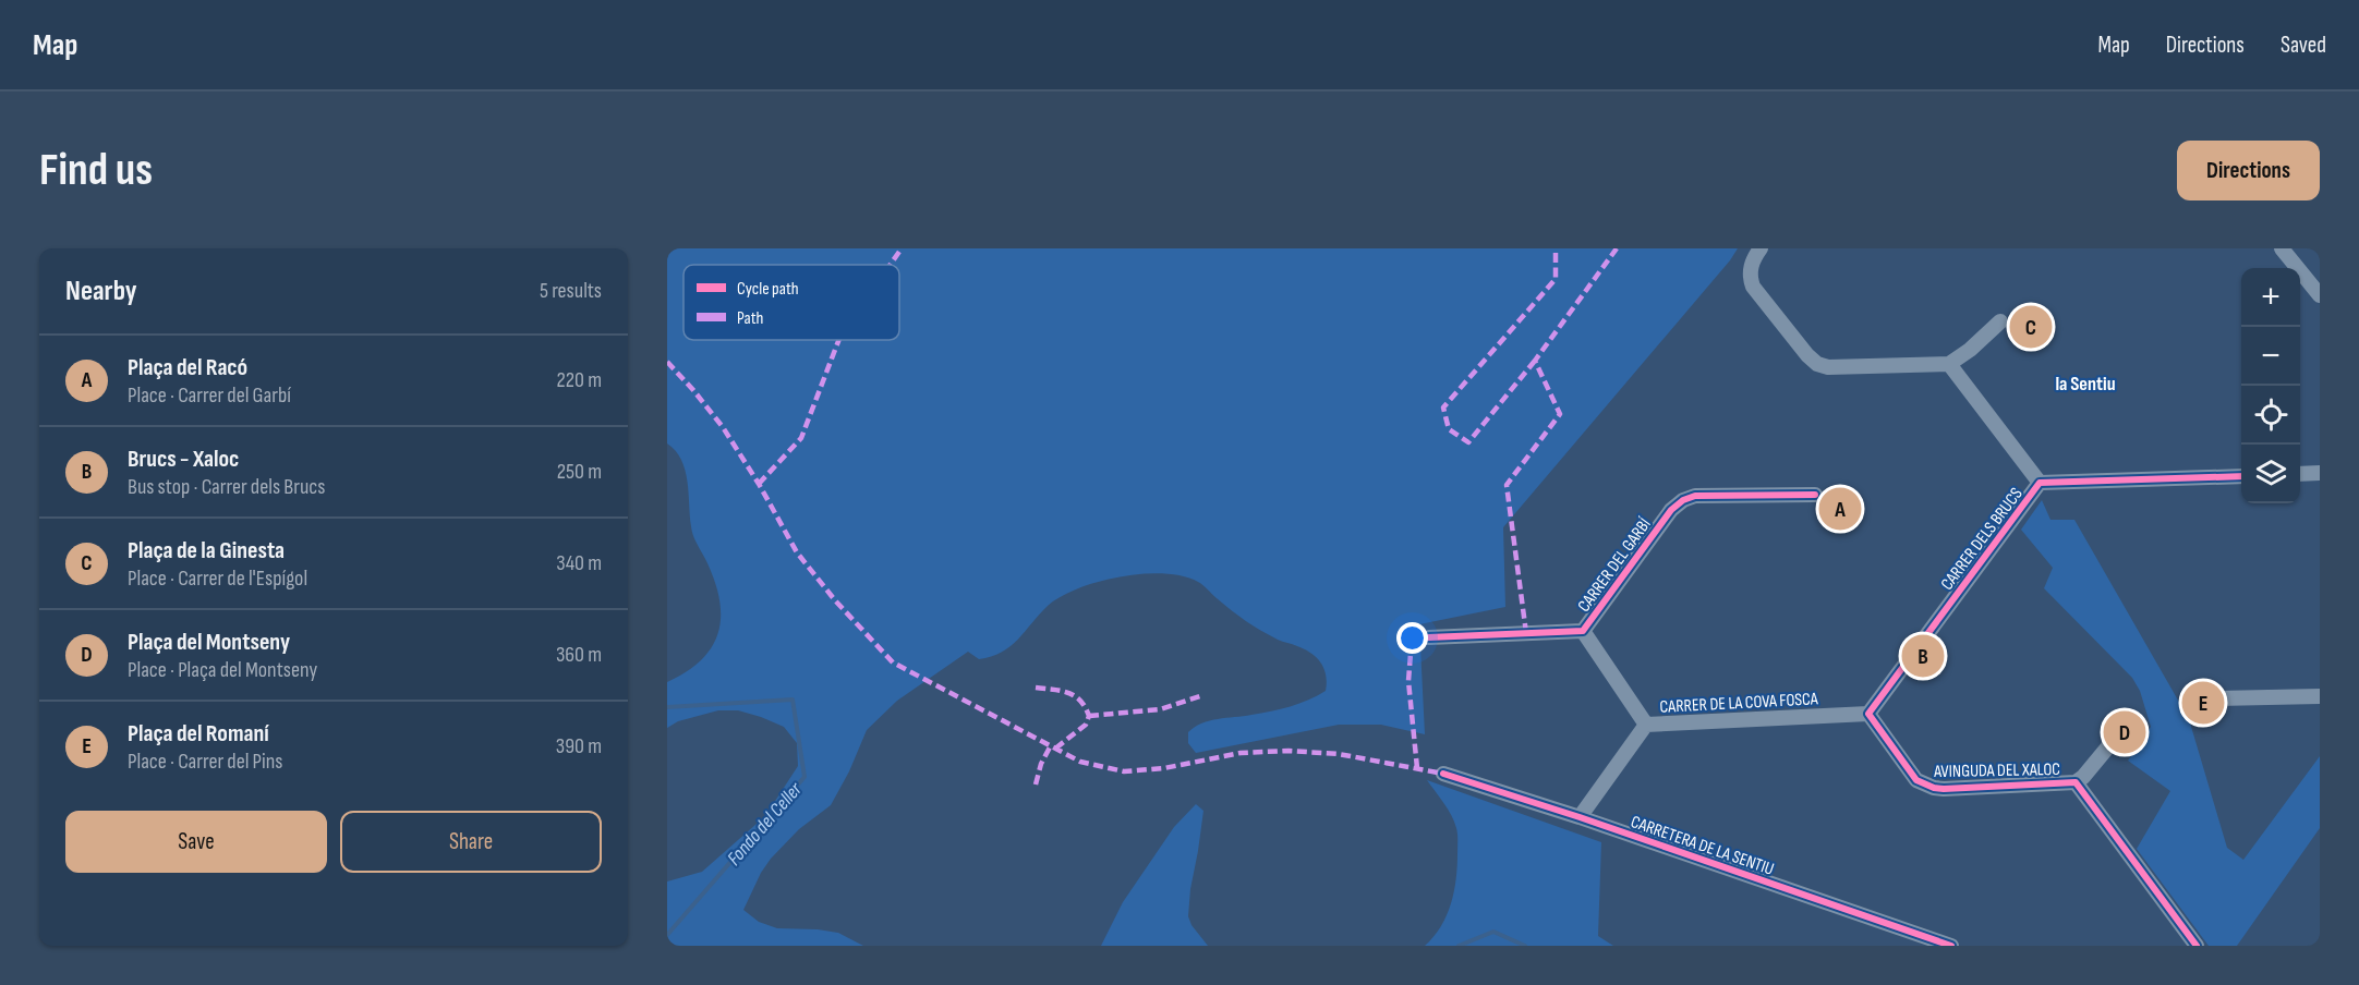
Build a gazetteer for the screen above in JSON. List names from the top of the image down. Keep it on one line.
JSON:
{"streets":{"street":["CARRER DELS BRUCS","CARRER DEL GARBÍ","CARRER DE LA COVA FOSCA","AVINGUDA DEL XALOC","CARRETERA DE LA SENTIU"]},"crossings":[["CARRER DELS BRUCS","CARRER DE LA COVA FOSCA"],["CARRER DELS BRUCS","AVINGUDA DEL XALOC"],["CARRER DE LA COVA FOSCA","AVINGUDA DEL XALOC"],["CARRER DE LA COVA FOSCA","CARRETERA DE LA SENTIU"]],"districts":["la Sentiu"],"water":["Fondo del Celler"],"legend":["Cycle path","Path"],"page":{"header":"Map","nav":["Map","Directions","Saved"],"buttons":["Directions",["Save","Share"]],"title":"Find us","heading":["Nearby","5 results"],"map_buttons":["+","−"],"pins":["C","A","B","E","D"],"list":[{"mark":"A","name":"Plaça del Racó","note":"Place · Carrer del Garbí","value":"220 m"},{"mark":"B","name":"Brucs - Xaloc","note":"Bus stop · Carrer dels Brucs","value":"250 m"},{"mark":"C","name":"Plaça de la Ginesta","note":"Place · Carrer de l'Espígol","value":"340 m"},{"mark":"D","name":"Plaça del Montseny","note":"Place · Plaça del Montseny","value":"360 m"},{"mark":"E","name":"Plaça del Romaní","note":"Place · Carrer del Pins","value":"390 m"}]}}
